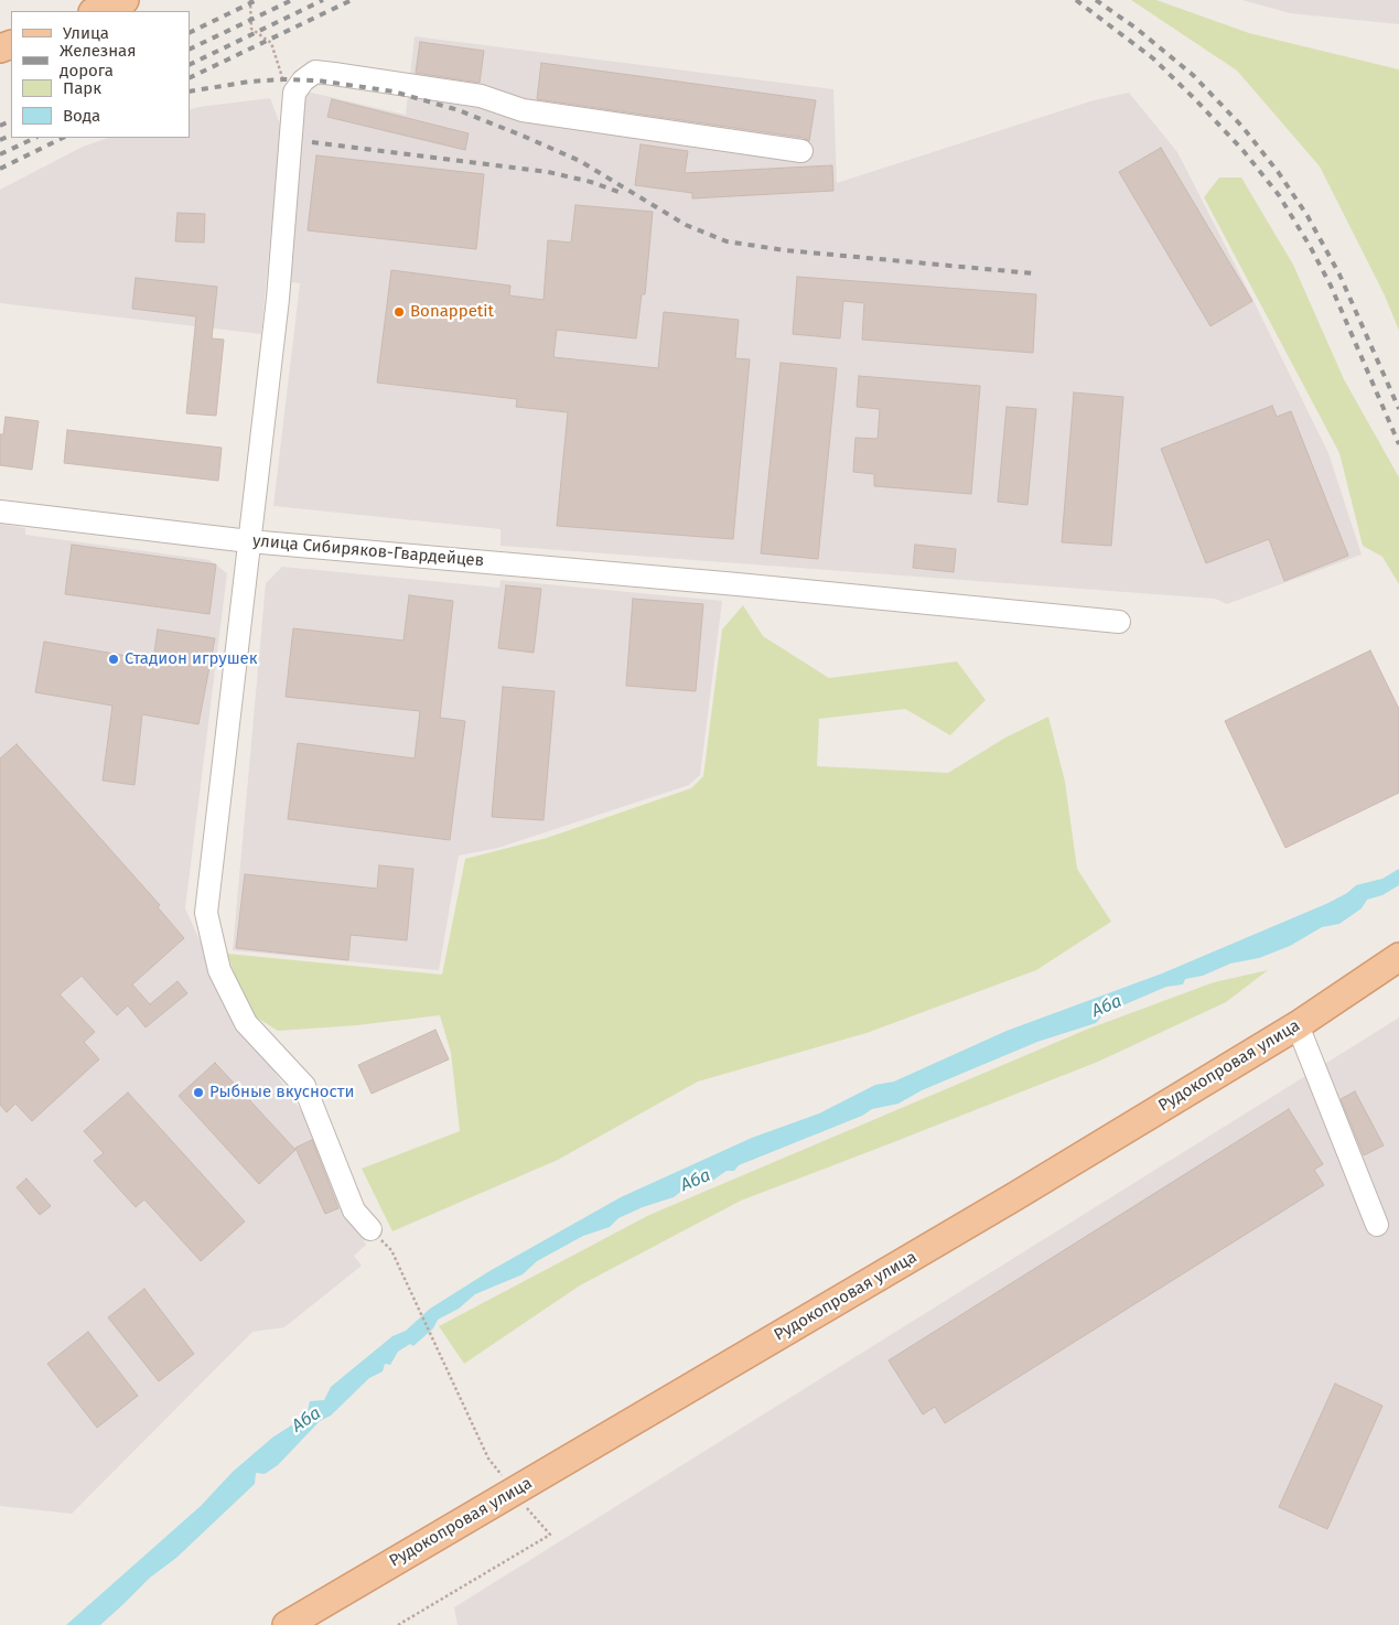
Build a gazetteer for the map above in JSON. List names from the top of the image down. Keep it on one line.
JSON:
{"streets":{"main road":["Рудокопровая улица"],"street":["улица Сибиряков-Гвардейцев"]},"water":["Аба"],"places":["Bonappetit","Стадион игрушек","Рыбные вкусности"],"legend":["Улица","Железная дорога","Парк","Вода"]}
